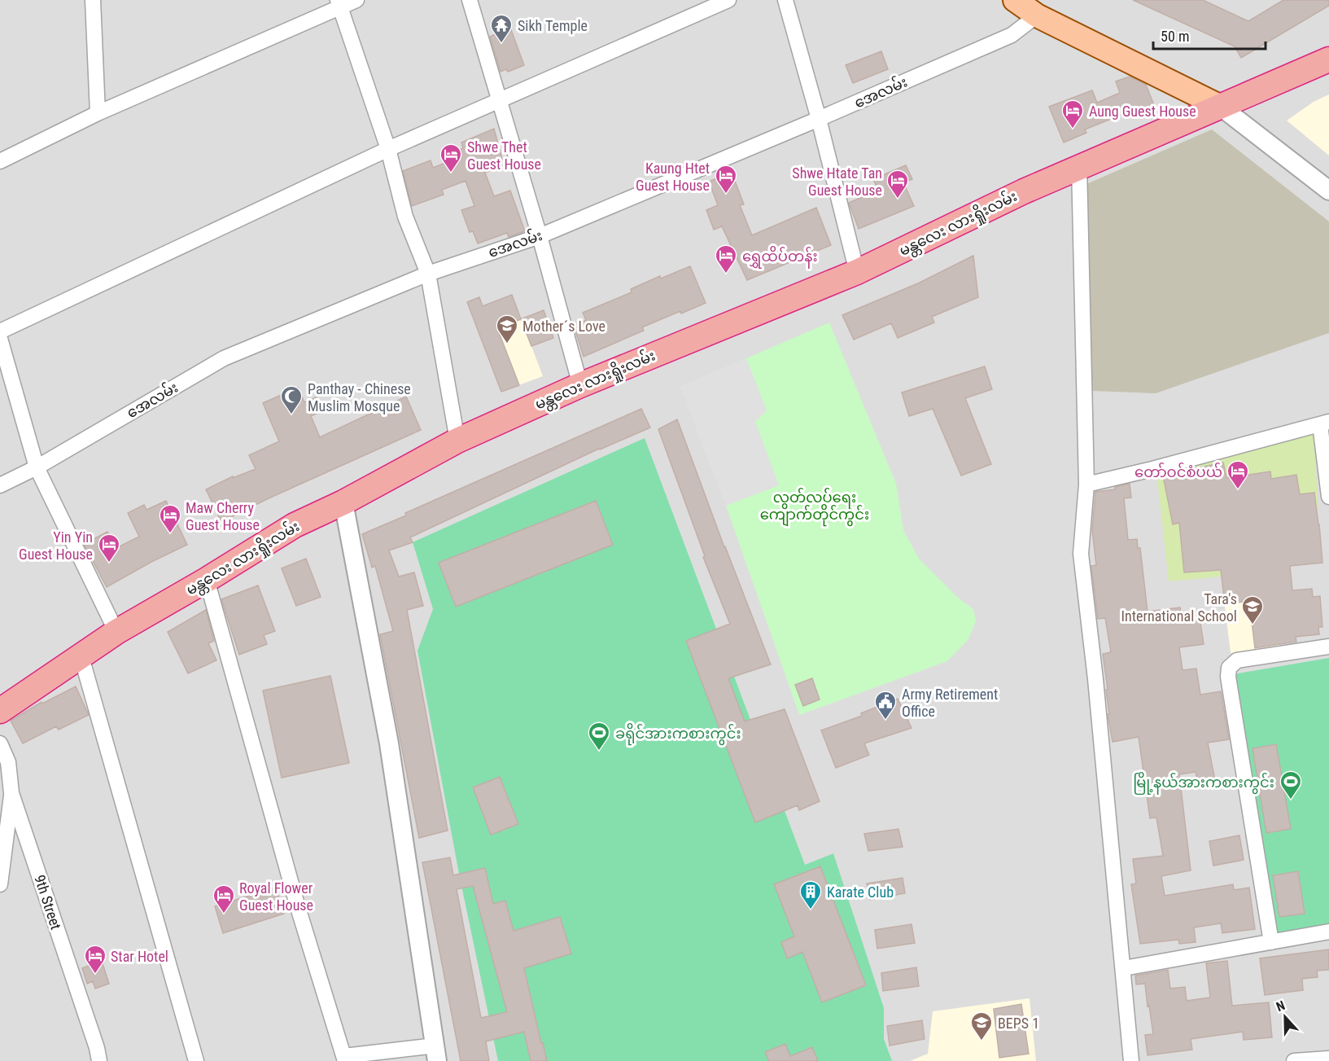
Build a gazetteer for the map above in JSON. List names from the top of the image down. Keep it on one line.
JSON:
{"streets":{"highway":["မန္တလေး လားရှိုးလမ်း"],"street":["အေလမ်း","9th Street"]},"parks":["လွတ်လပ်ရေး ကျောက်တိုင်ကွင်း"],"places":{"temple":["Sikh Temple"],"hotel":["Aung Guest House","Shwe Thet Guest House","Kaung Htet Guest House","Shwe Htate Tan Guest House","ရွှေထိပ်တန်း","တော်ဝင်စံပယ်","Maw Cherry Guest House","Yin Yin Guest House","Royal Flower Guest House","Star Hotel"],"school or university":["Mother´s Love","Tara's International School","BEPS 1"],"mosque":["Panthay - Chinese Muslim Mosque"],"public building":["Army Retirement Office"],"sports":["ခရိုင်အားကစားကွင်း","မြို့နယ်အားကစားကွင်း"],"building":["Karate Club"]},"scale_bar":"50 m","north":"top"}
